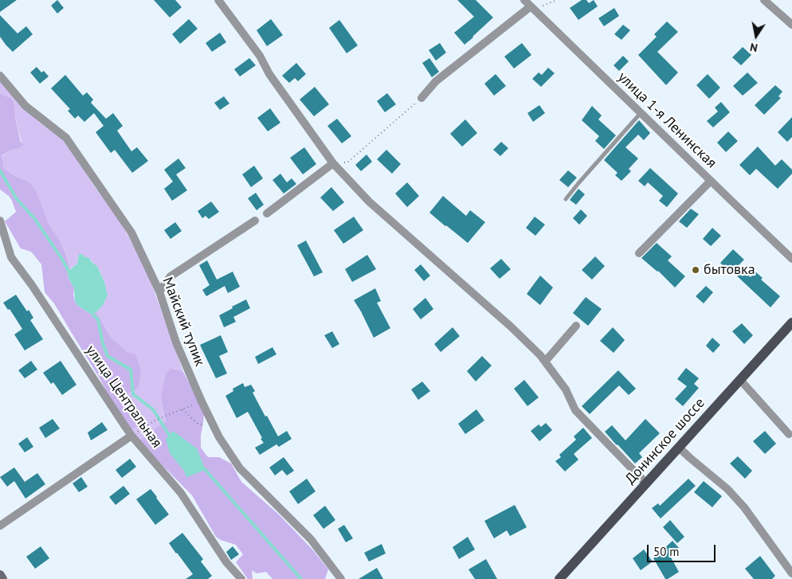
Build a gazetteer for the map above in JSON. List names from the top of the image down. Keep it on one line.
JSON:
{"streets":{"main road":["Донинское шоссе"],"street":["улица 1-я Ленинская","Майский тупик","улица Центральная"]},"places":["бытовка"],"scale_bar":"50 m","north":"bottom"}
